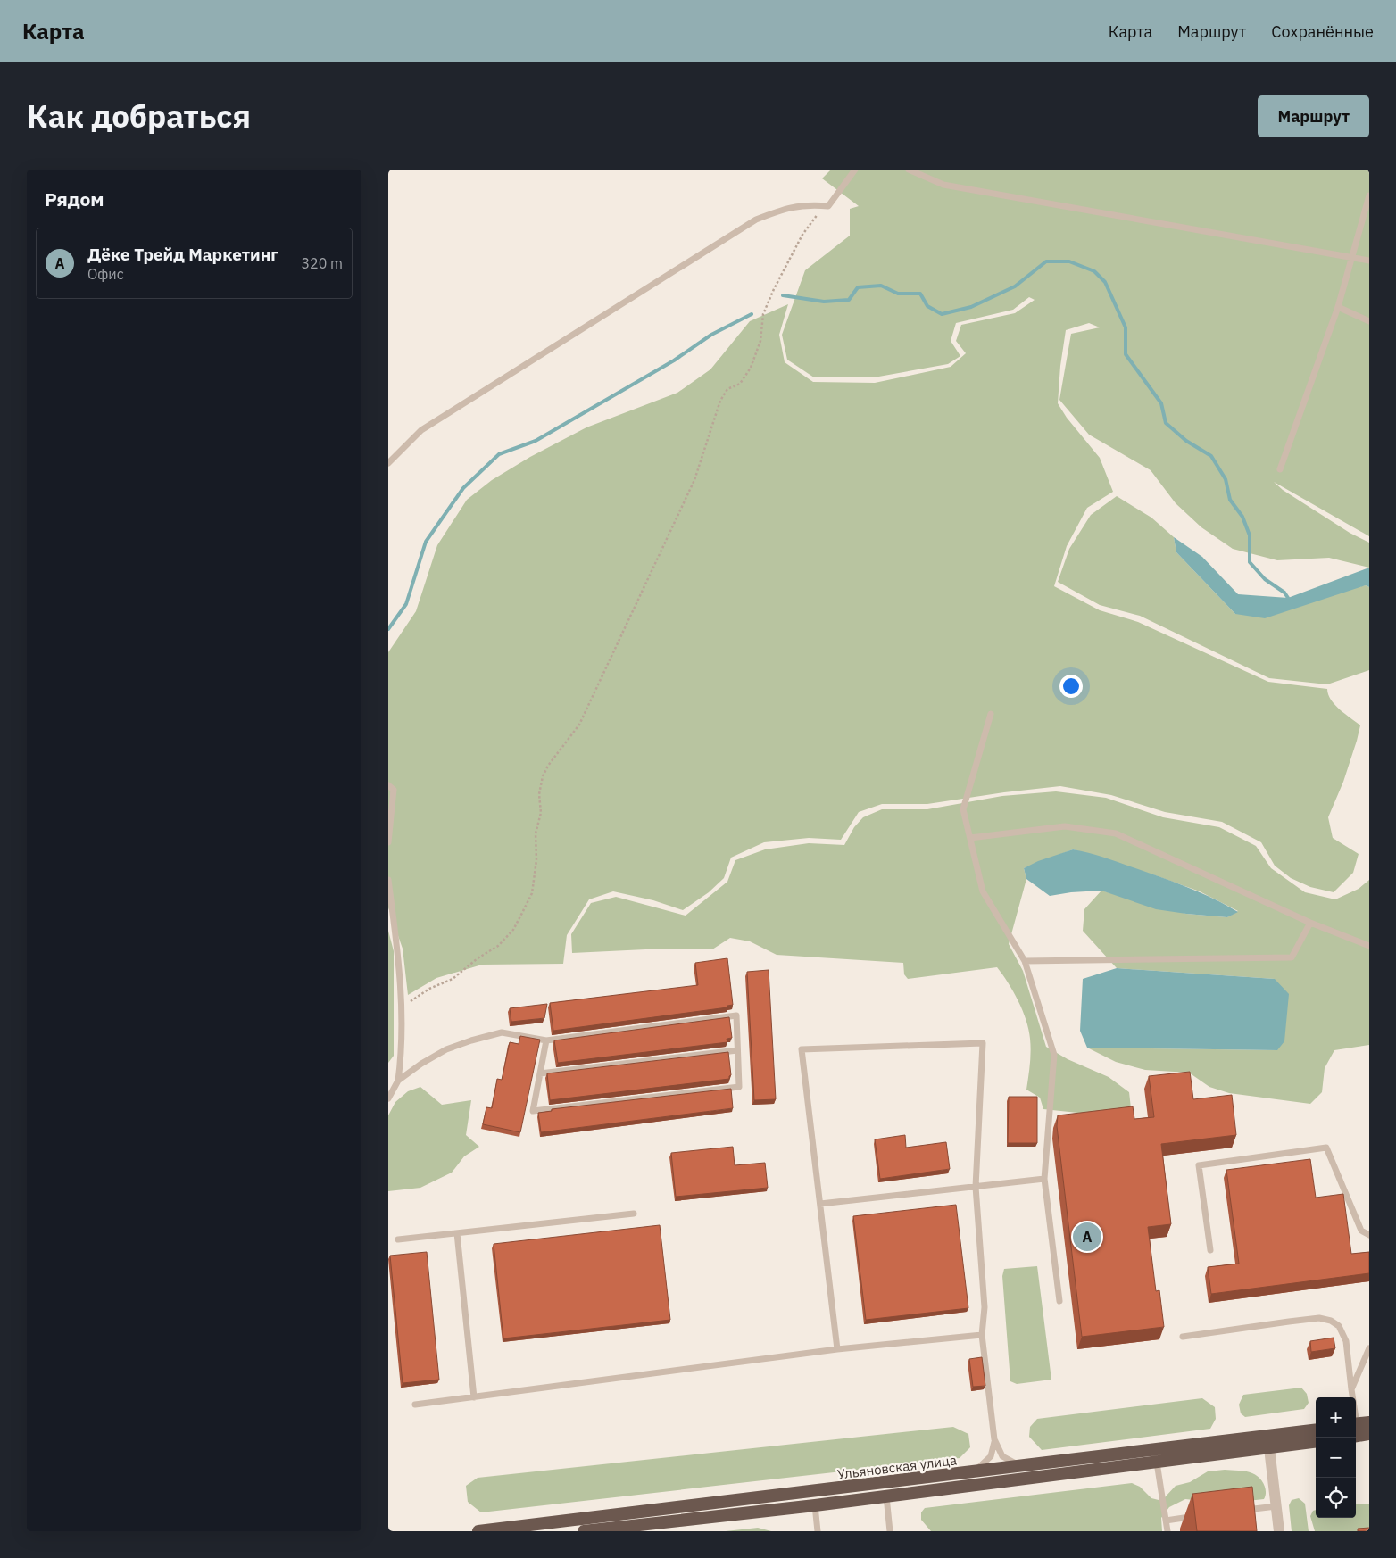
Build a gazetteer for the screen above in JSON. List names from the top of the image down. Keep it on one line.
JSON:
{"streets":{"highway":["Ульяновская улица"]},"page":{"header":"Карта","nav":["Карта","Маршрут","Сохранённые"],"title":"Как добраться","buttons":"Маршрут","heading":"Рядом","list":[{"mark":"A","name":"Дёке Трейд Маркетинг","note":"Офис","value":"320 m"}],"pins":"A","map_buttons":["+","−"]}}
